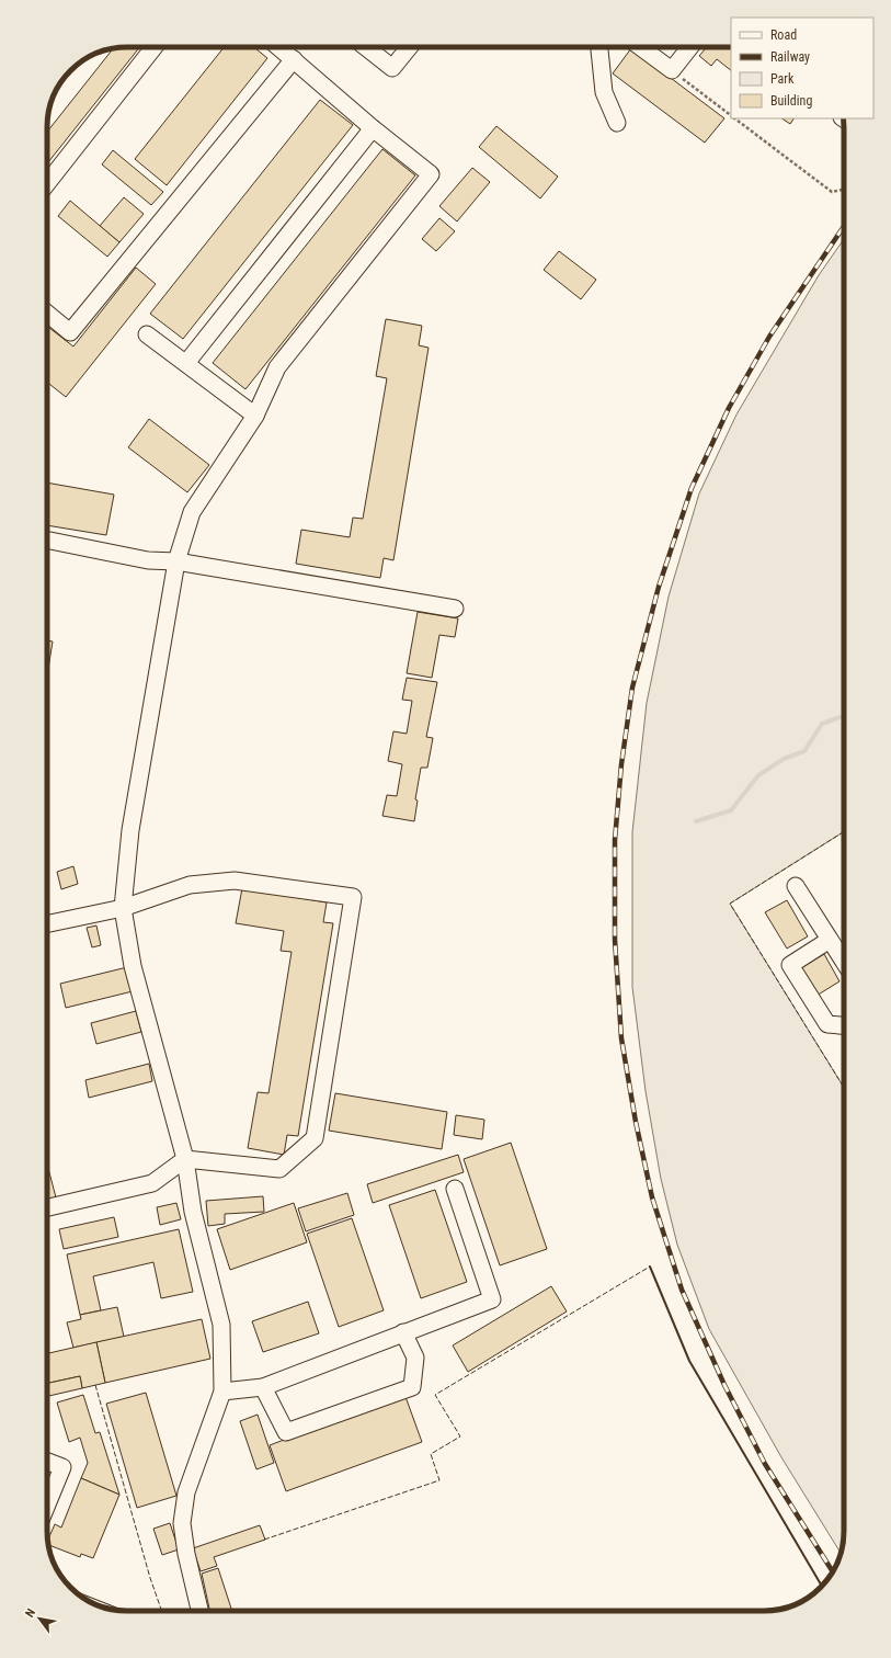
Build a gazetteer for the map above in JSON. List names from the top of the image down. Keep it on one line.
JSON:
{"legend":["Road","Railway","Park","Building"],"north":"top left"}
